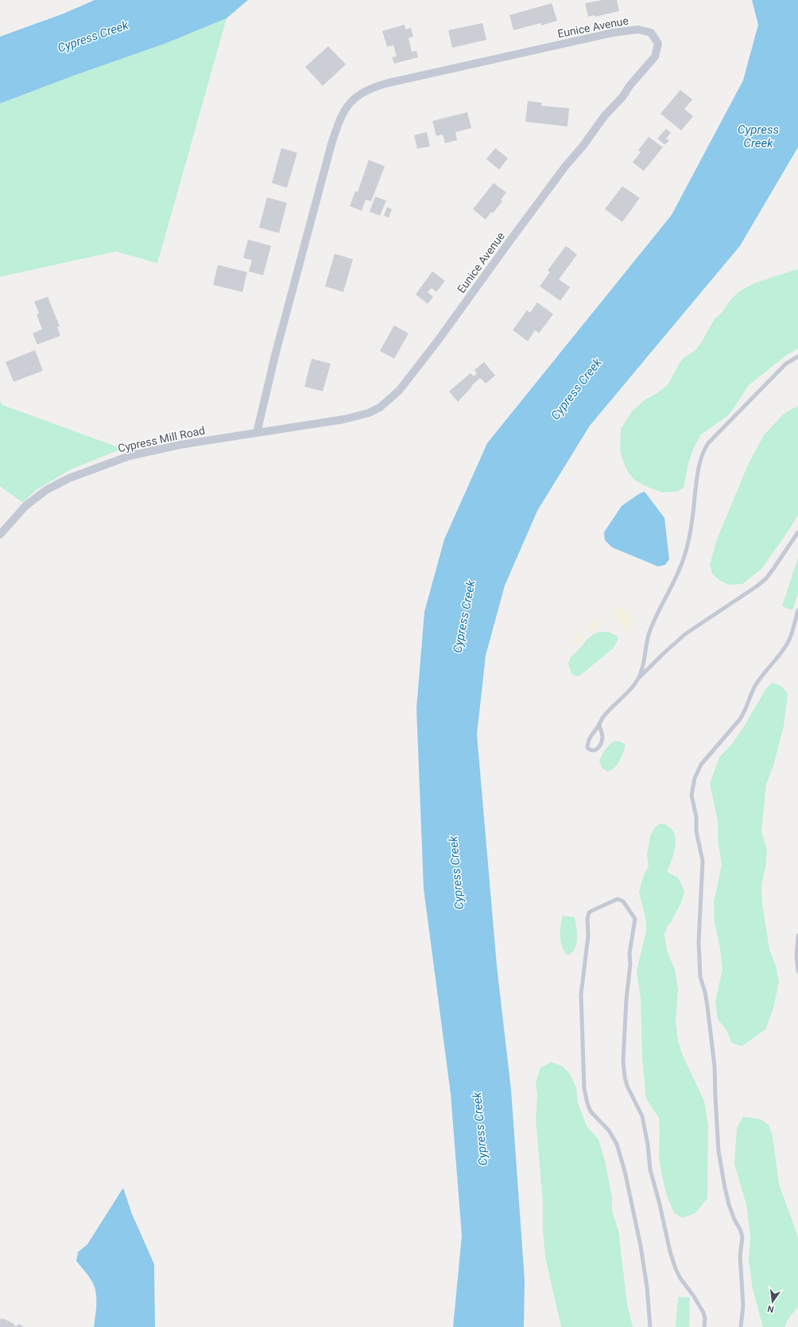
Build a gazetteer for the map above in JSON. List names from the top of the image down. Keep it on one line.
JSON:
{"streets":{"street":["Eunice Avenue","Cypress Mill Road"]},"crossings":[["Eunice Avenue","Cypress Mill Road"]],"water":["Cypress Creek"],"north":"bottom"}
